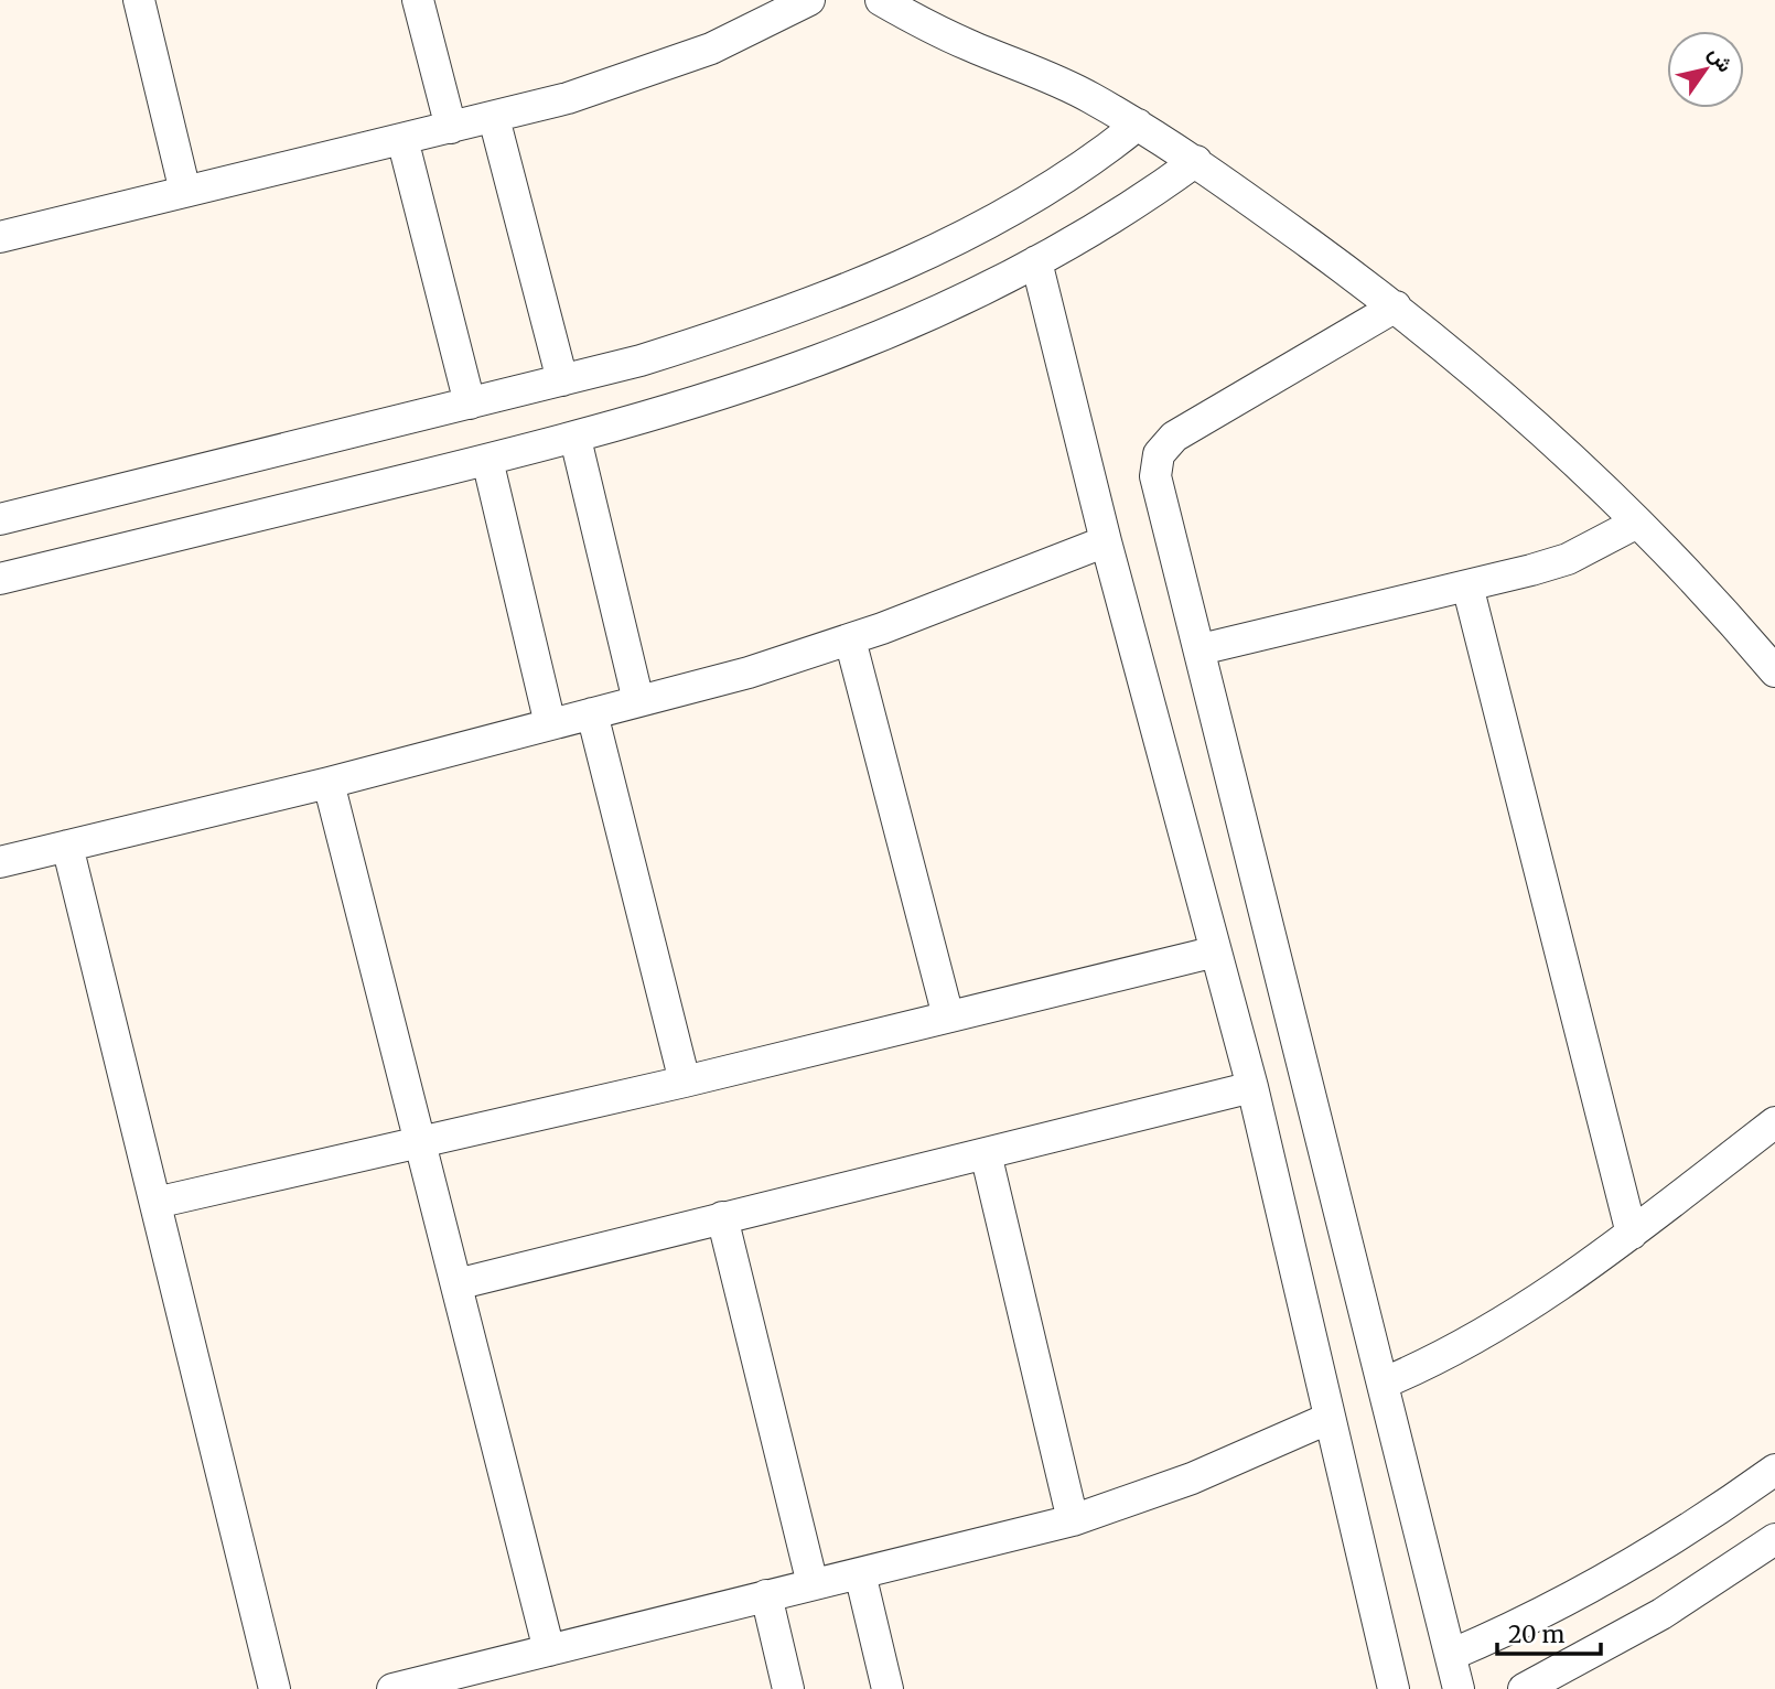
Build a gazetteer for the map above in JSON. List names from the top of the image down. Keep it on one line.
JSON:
{"scale_bar":"20 m","north":"top right"}
